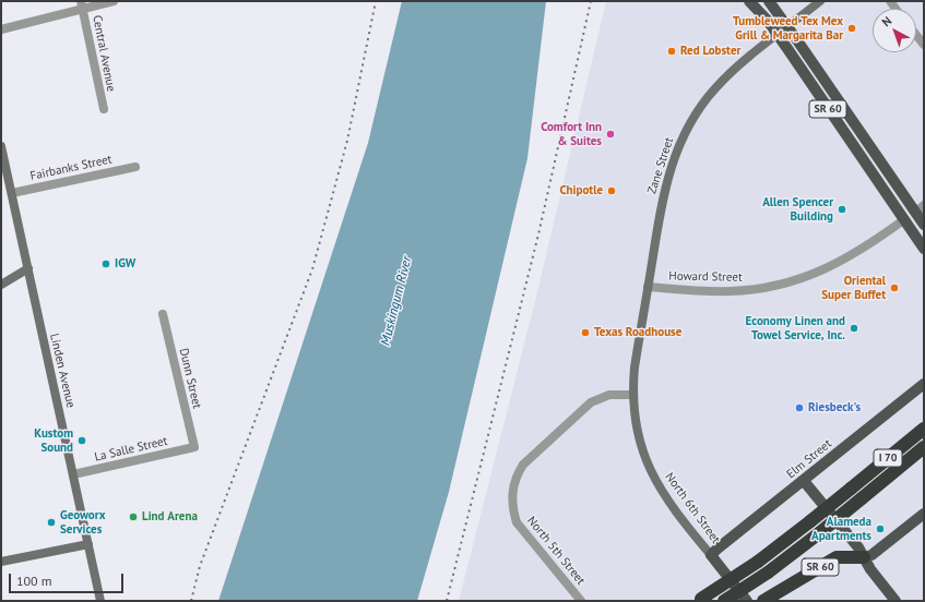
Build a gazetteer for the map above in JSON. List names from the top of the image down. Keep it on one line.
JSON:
{"streets":{"highway":["SR 60","I 70"],"main road":["Zane Street","Linden Avenue","Elm Street","North 6th Street"],"street":["Central Avenue","Fairbanks Street","Howard Street","Dunn Street","La Salle Street","North 5th Street"]},"crossings":[["SR 60","Zane Street"],["SR 60","Howard Street"],["Zane Street","Howard Street"],["Zane Street","North 6th Street"],["Zane Street","North 5th Street"],["Fairbanks Street","Linden Avenue"],["Linden Avenue","La Salle Street"],["Dunn Street","La Salle Street"],["Elm Street","North 6th Street"],["North 6th Street","North 5th Street"]],"water":["Muskingum River"],"places":["Tumbleweed Tex Mex Grill & Margarita Bar","Red Lobster","Comfort Inn & Suites","Chipotle","Allen Spencer Building","IGW","Oriental Super Buffet","Economy Linen and Towel Service, Inc.","Texas Roadhouse","Riesbeck's","Kustom Sound","Lind Arena","Geoworx Services","Alameda Apartments"],"scale_bar":"100 m","north":"top left"}
